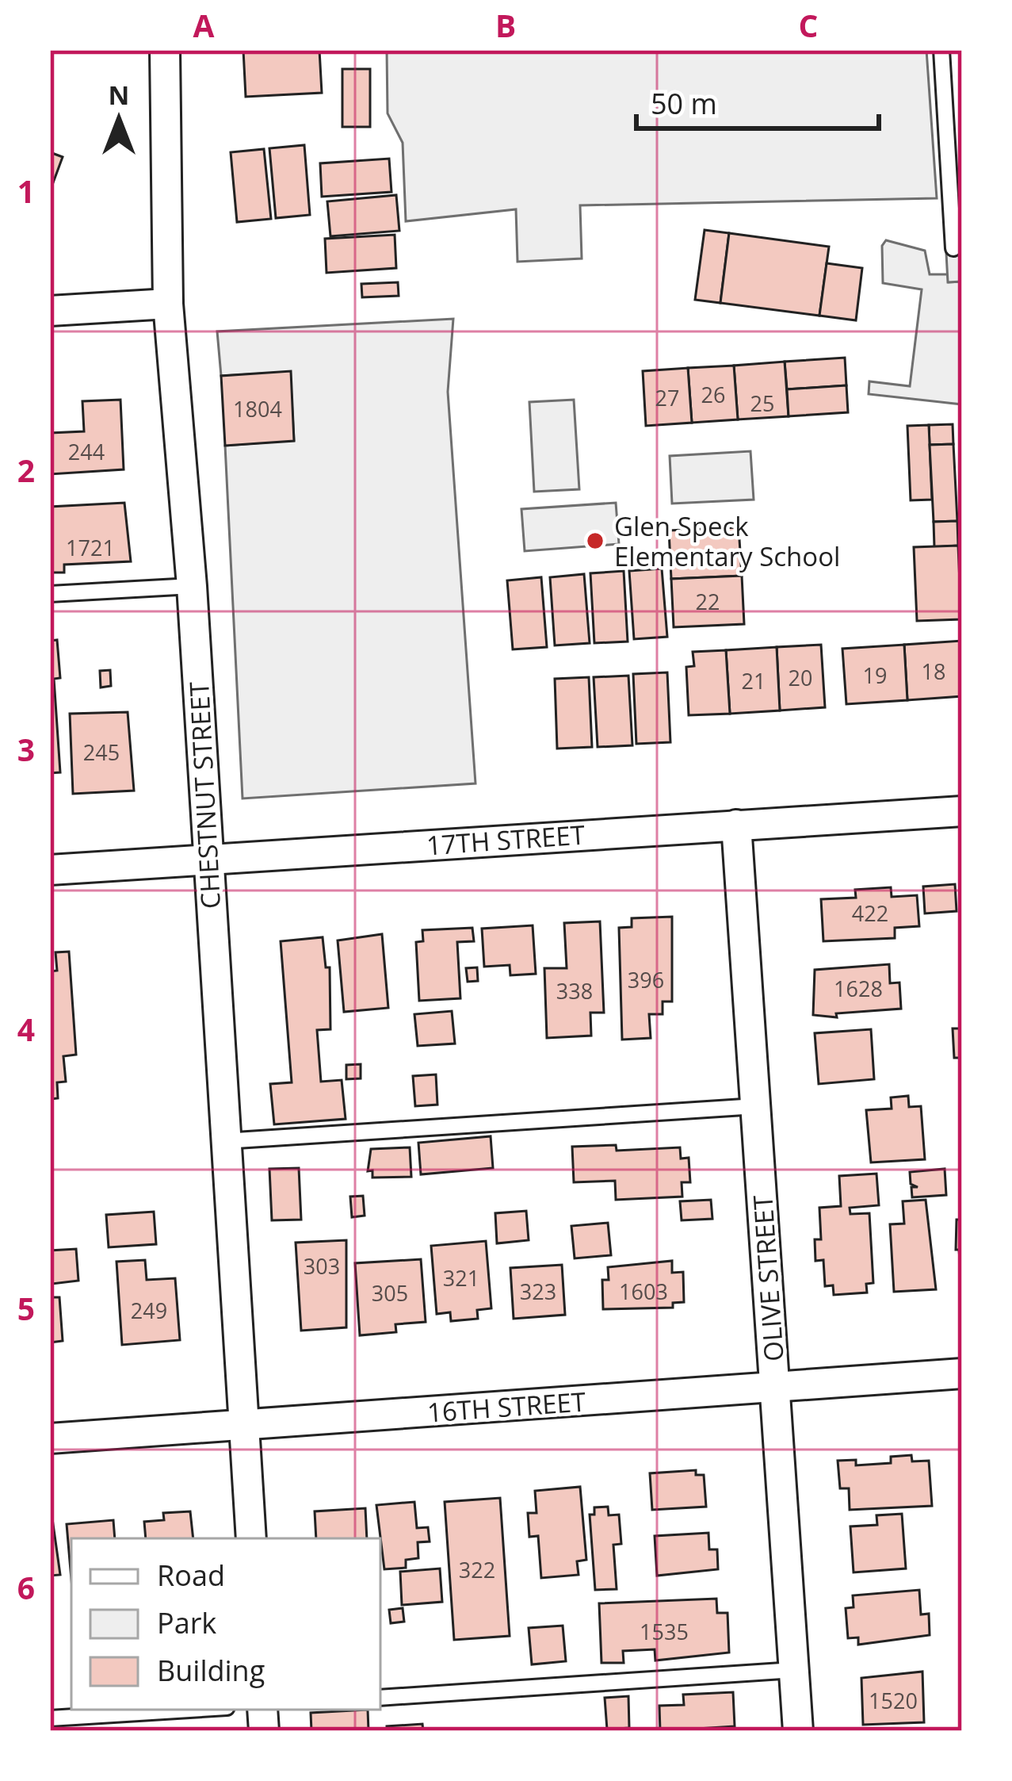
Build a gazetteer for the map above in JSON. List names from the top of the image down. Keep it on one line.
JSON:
{"streets":{"street":["CHESTNUT STREET","17TH STREET","OLIVE STREET","16TH STREET"]},"crossings":[["CHESTNUT STREET","17TH STREET"],["CHESTNUT STREET","16TH STREET"],["17TH STREET","OLIVE STREET"],["OLIVE STREET","16TH STREET"]],"places":["Glen Speck Elementary School"],"house_numbers":["26","27","25","1804","244","1721","22","18","19","20","21","245","422","396","1628","338","303","321","323","1603","305","249","322","1535","1520"],"legend":["Road","Park","Building"],"scale_bar":"50 m","north":"top","grid":{"columns":["A","B","C"],"rows":["1","2","3","4","5","6"]}}
